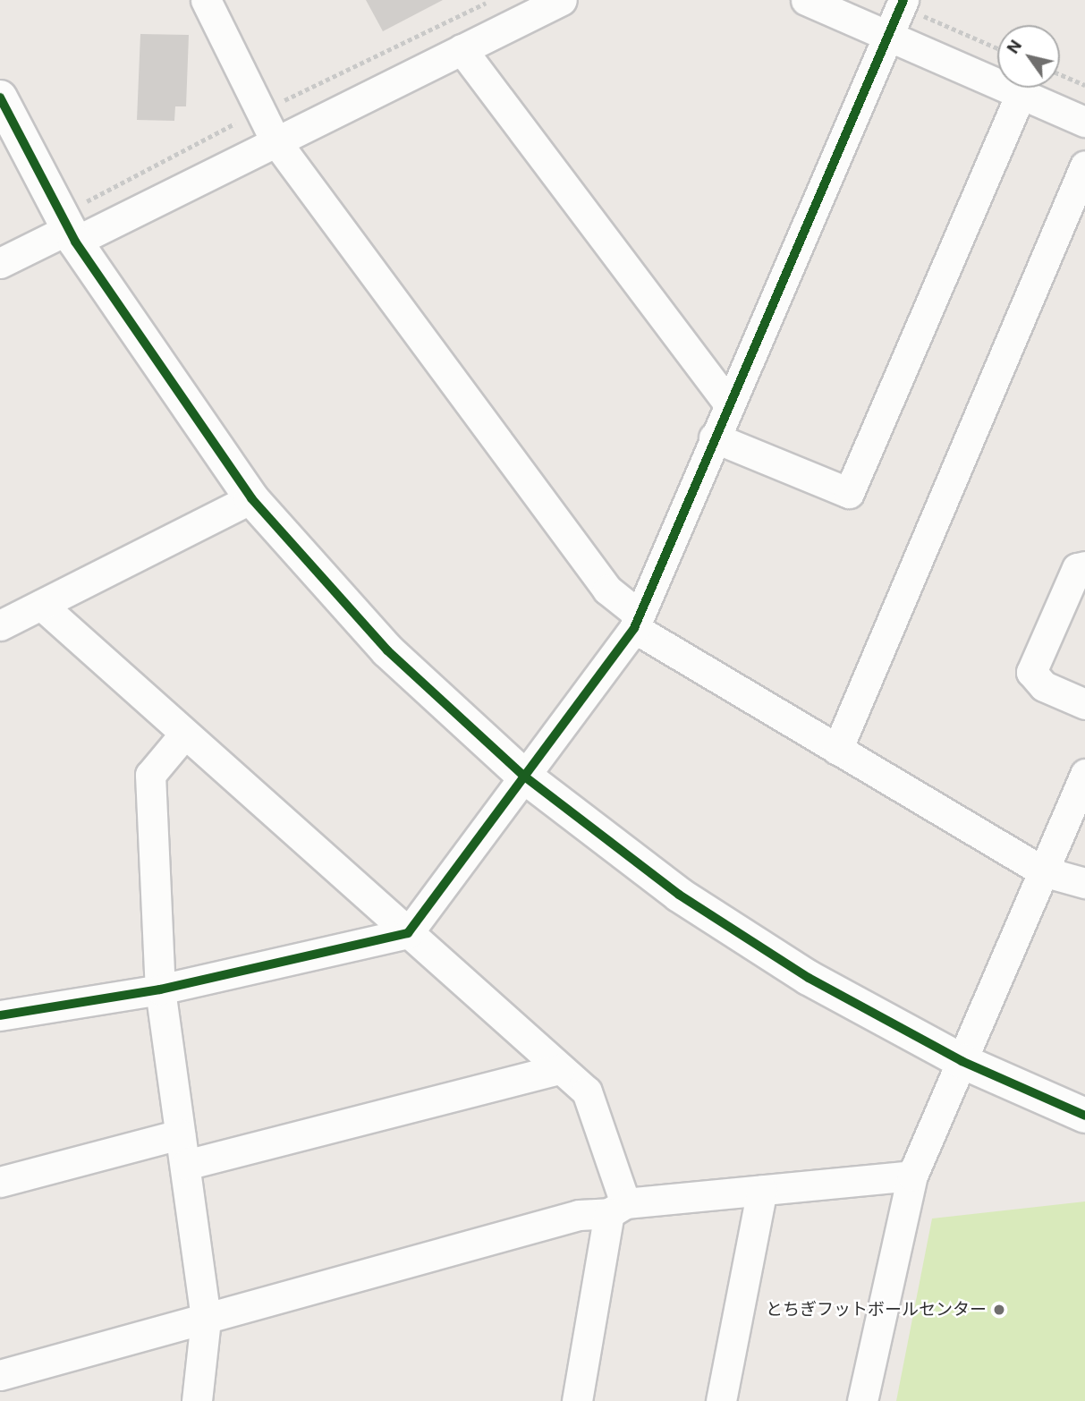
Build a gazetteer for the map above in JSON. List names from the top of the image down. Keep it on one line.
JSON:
{"places":["とちぎフットボールセンター"],"north":"top left"}
